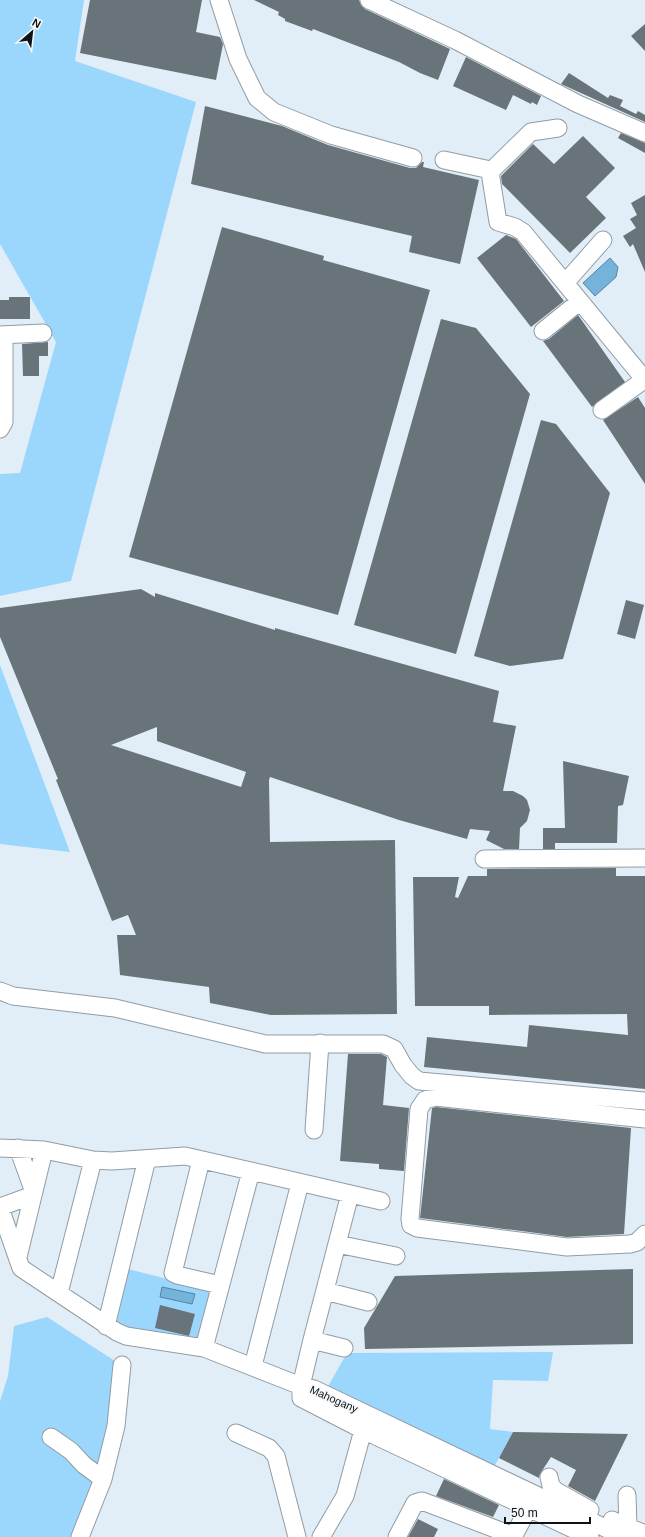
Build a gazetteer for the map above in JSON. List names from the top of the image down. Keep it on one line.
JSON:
{"streets":{"street":["Mahogany"]},"scale_bar":"50 m","north":"top right"}
